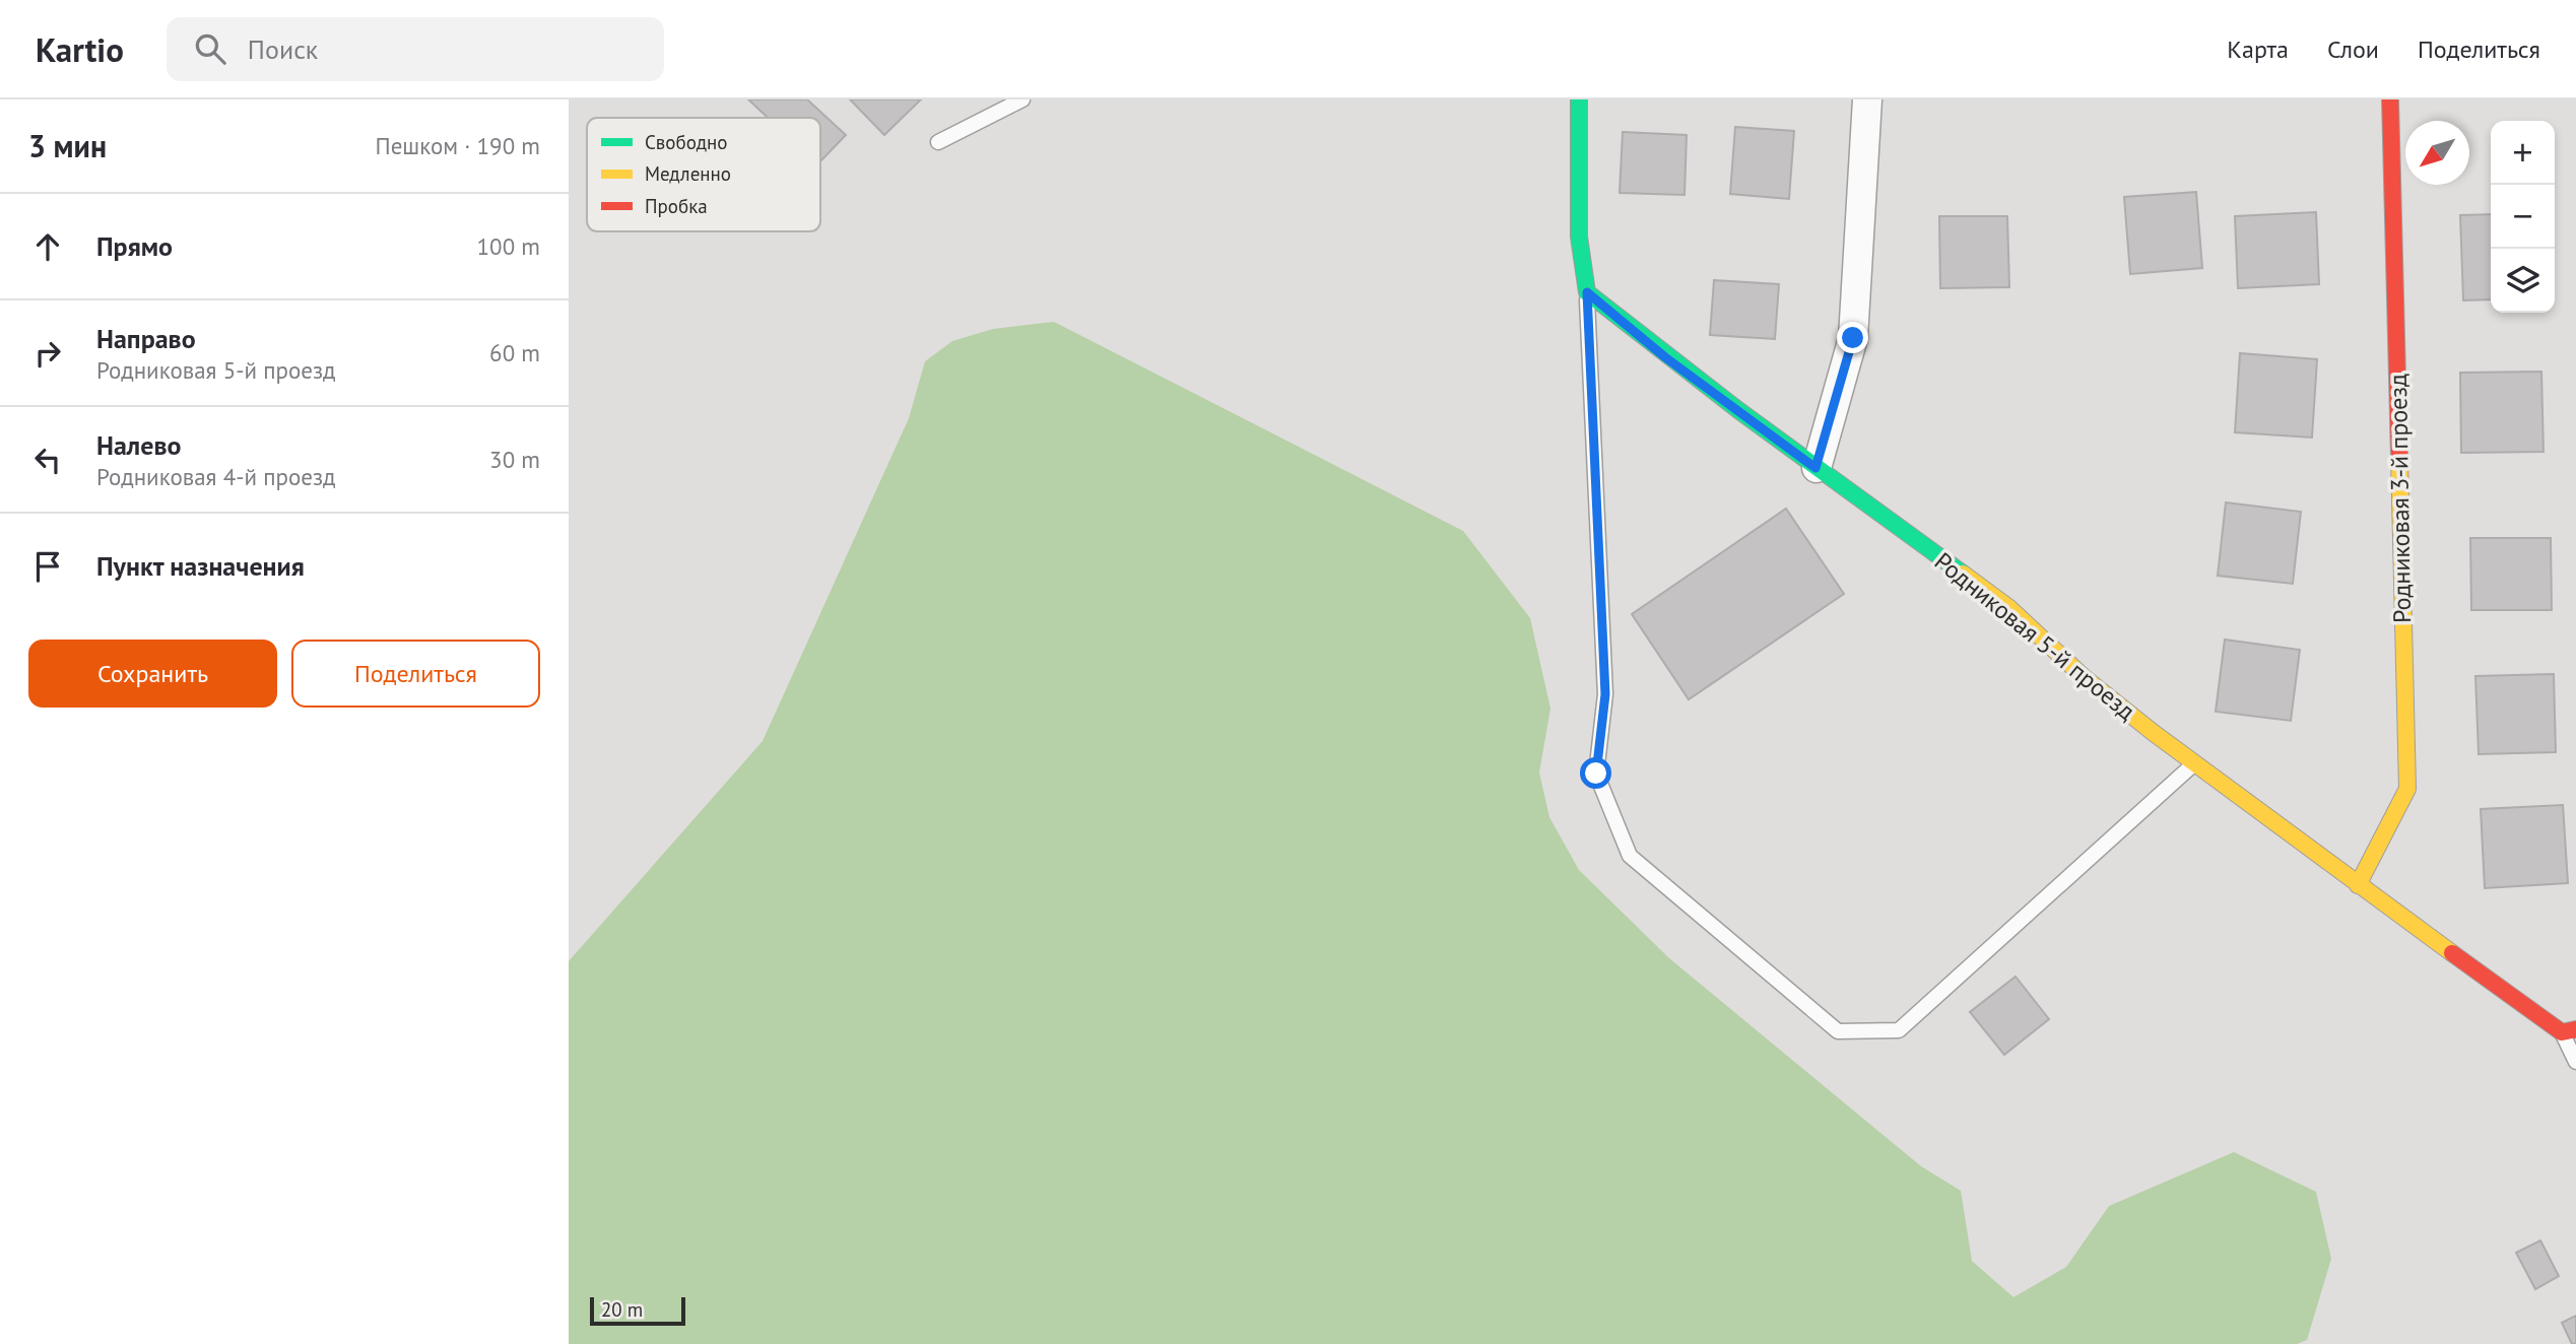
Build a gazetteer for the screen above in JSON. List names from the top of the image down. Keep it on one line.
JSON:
{"streets":{"street":["Родниковая 3-й проезд","Родниковая 5-й проезд"]},"crossings":[["Родниковая 3-й проезд","Родниковая 5-й проезд"]],"legend":["Свободно","Медленно","Пробка"],"scale_bar":"20 m","north":"bottom left","page":{"header":"Kartio","search":"Поиск","nav":["Карта","Слои","Поделиться"],"heading":["3 мин","Пешком · 190 m"],"map_buttons":["+","−"],"list":[["Прямо","100 m"],["Направо","Родниковая 5-й проезд","60 m"],["Налево","Родниковая 4-й проезд","30 m"],"Пункт назначения"],"buttons":["Сохранить","Поделиться"],"scale":"20 m"}}
